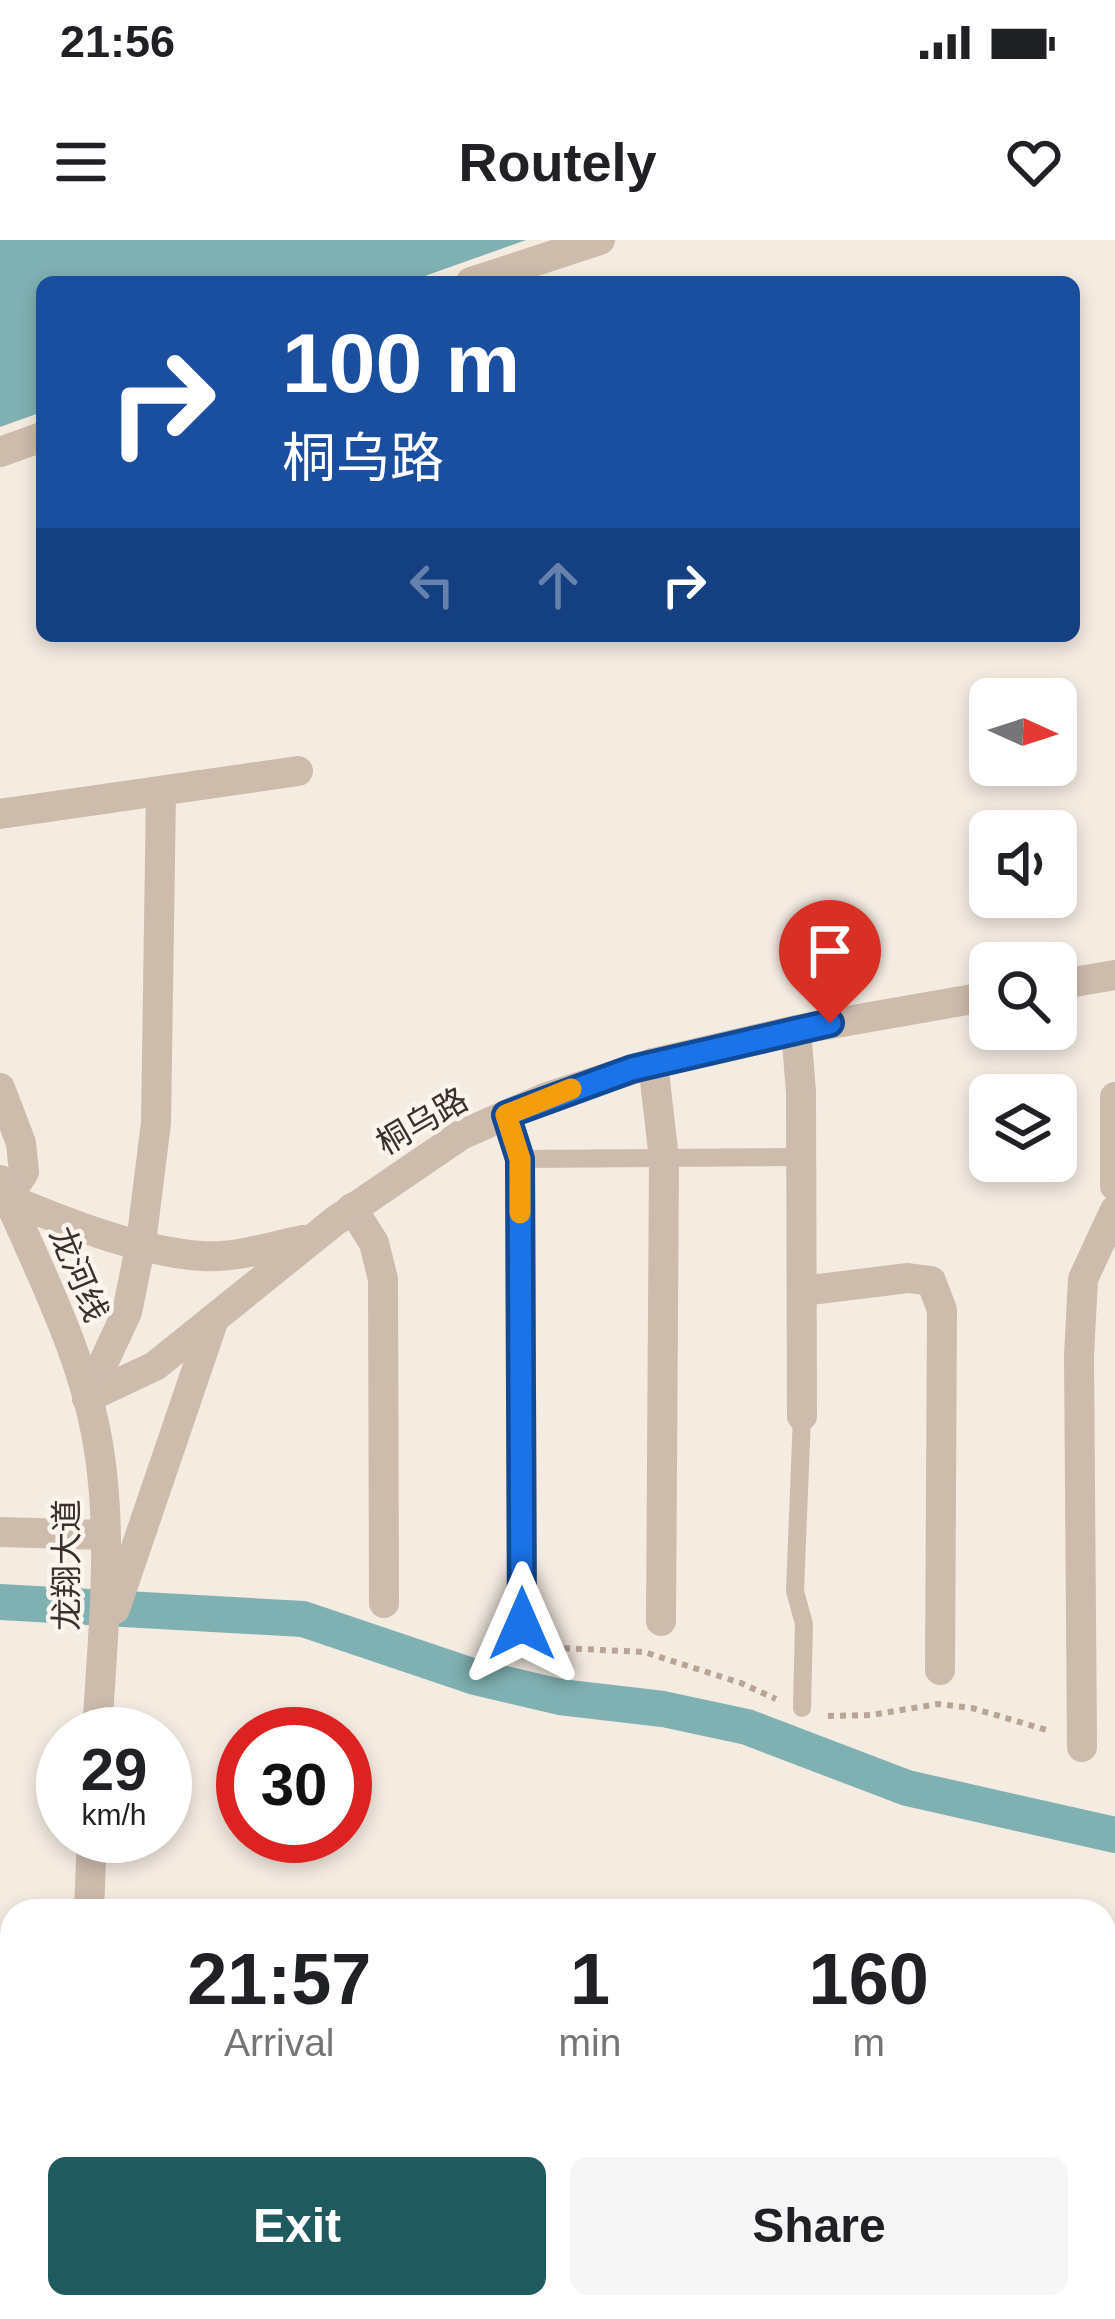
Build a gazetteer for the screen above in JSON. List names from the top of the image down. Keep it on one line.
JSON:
{"streets":{"street":["桐乌路","龙河线","龙翔大道"]},"crossings":[["桐乌路","龙河线"],["桐乌路","龙翔大道"],["龙河线","龙翔大道"]],"north":"right","page":{"status":"21:56","header":"Routely","turn":["100 m","桐乌路"],"speed":"29 km/h","limit":"30","eta":["21:57","Arrival","1","min","160","m"],"buttons":["Exit","Share"]}}
